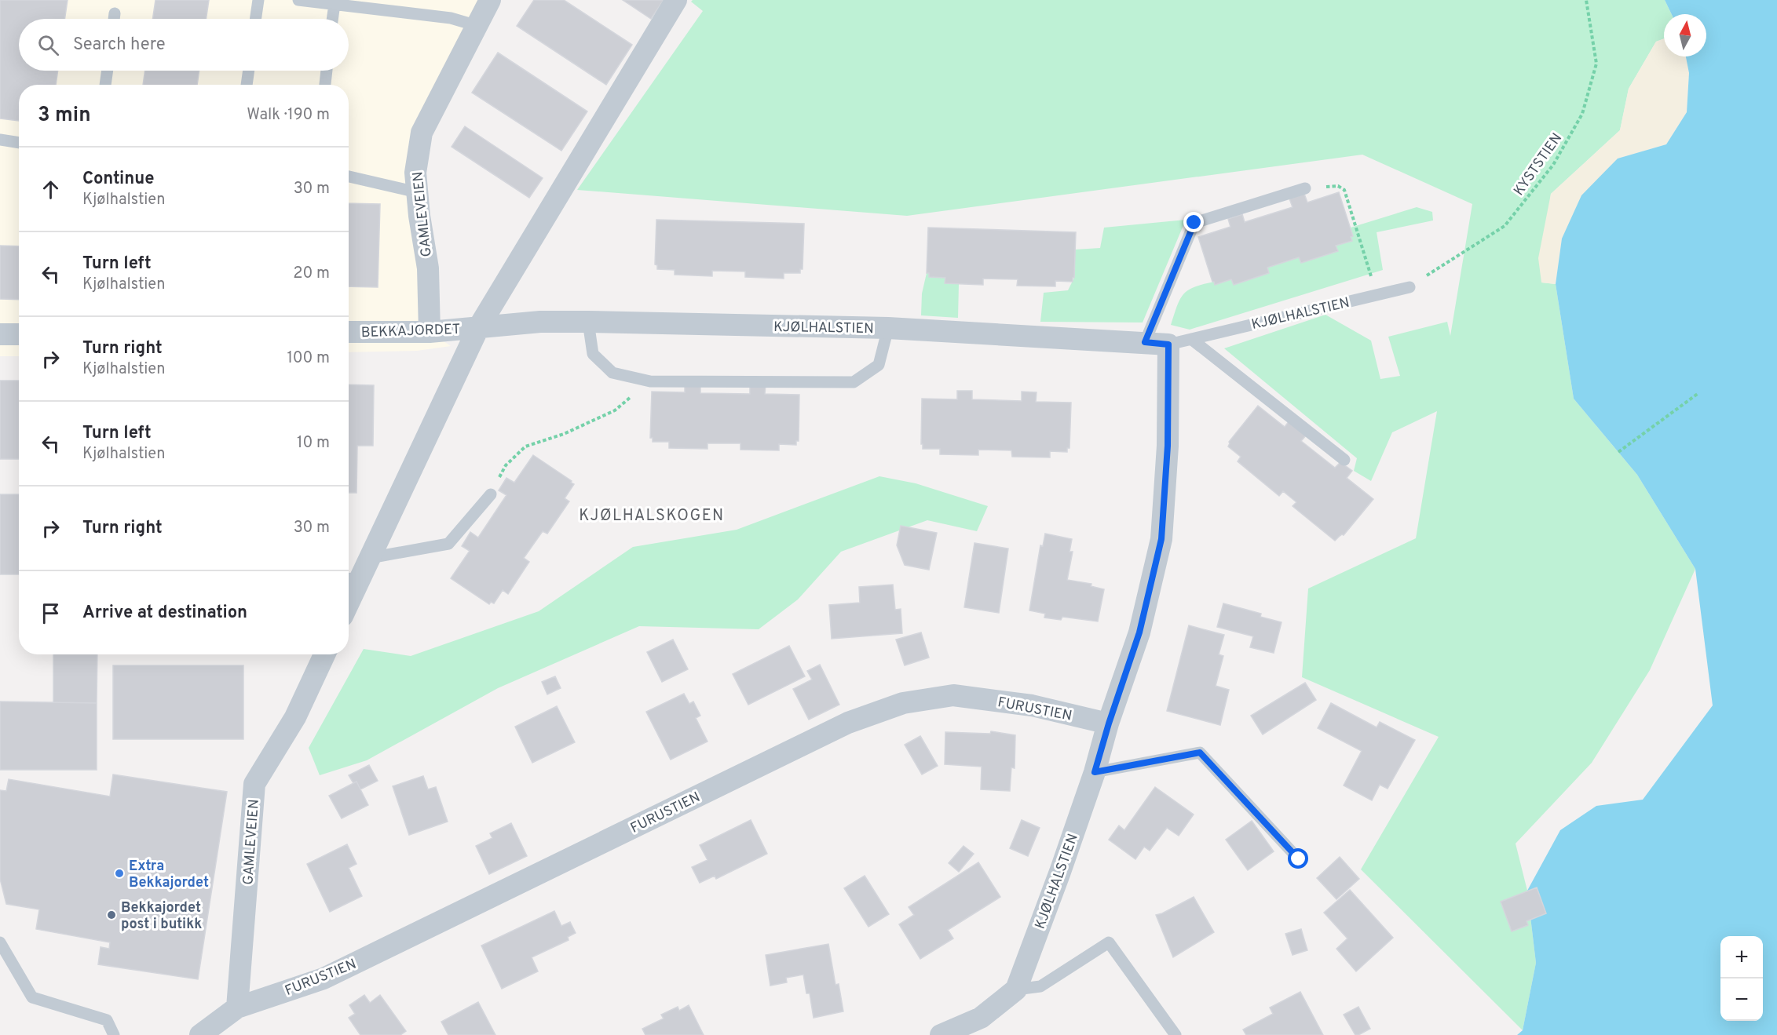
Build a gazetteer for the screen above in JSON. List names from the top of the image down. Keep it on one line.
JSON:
{"streets":{"street":["GAMLEVEIEN","KJØLHALSTIEN","BEKKAJORDET","FURUSTIEN"],"path":["KYSTSTIEN"]},"crossings":[["KYSTSTIEN","KJØLHALSTIEN"],["GAMLEVEIEN","BEKKAJORDET"],["GAMLEVEIEN","FURUSTIEN"],["KJØLHALSTIEN","BEKKAJORDET"],["KJØLHALSTIEN","FURUSTIEN"]],"districts":["KJØLHALSKOGEN"],"places":["Extra Bekkajordet","Bekkajordet post i butikk"],"north":"top","page":{"search":"Search here","heading":["3 min","Walk · 190 m"],"list":[["Continue","Kjølhalstien","30 m"],["Turn left","Kjølhalstien","20 m"],["Turn right","Kjølhalstien","100 m"],["Turn left","Kjølhalstien","10 m"],["Turn right","30 m"],"Arrive at destination"],"map_buttons":["+","−"]}}
